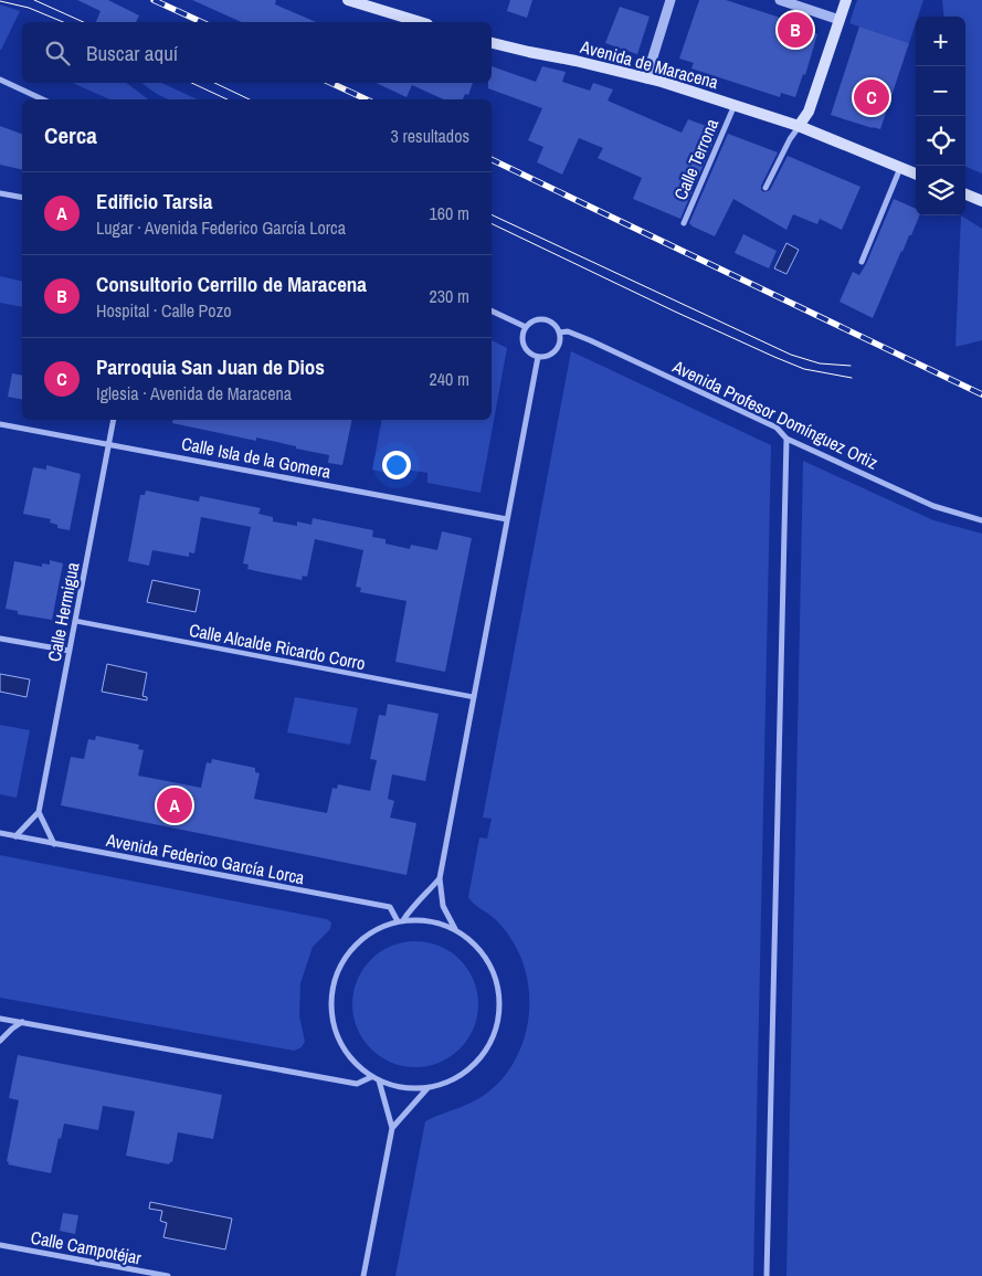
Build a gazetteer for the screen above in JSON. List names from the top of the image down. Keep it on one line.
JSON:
{"streets":{"main road":["Avenida de Maracena"],"street":["Calle Terrona","Avenida Profesor Domínguez Ortiz","Calle Isla de la Gomera","Calle Hermigua","Calle Alcalde Ricardo Corro","Avenida Federico García Lorca","Calle Campotéjar"]},"crossings":[["Avenida de Maracena","Calle Terrona"],["Calle Isla de la Gomera","Calle Hermigua"],["Calle Hermigua","Calle Alcalde Ricardo Corro"]],"page":{"pins":["B","C","A"],"map_buttons":["+","−"],"search":"Buscar aquí","heading":["Cerca","3 resultados"],"list":[{"mark":"A","name":"Edificio Tarsia","note":"Lugar · Avenida Federico García Lorca","value":"160 m"},{"mark":"B","name":"Consultorio Cerrillo de Maracena","note":"Hospital · Calle Pozo","value":"230 m"},{"mark":"C","name":"Parroquia San Juan de Dios","note":"Iglesia · Avenida de Maracena","value":"240 m"}]}}
